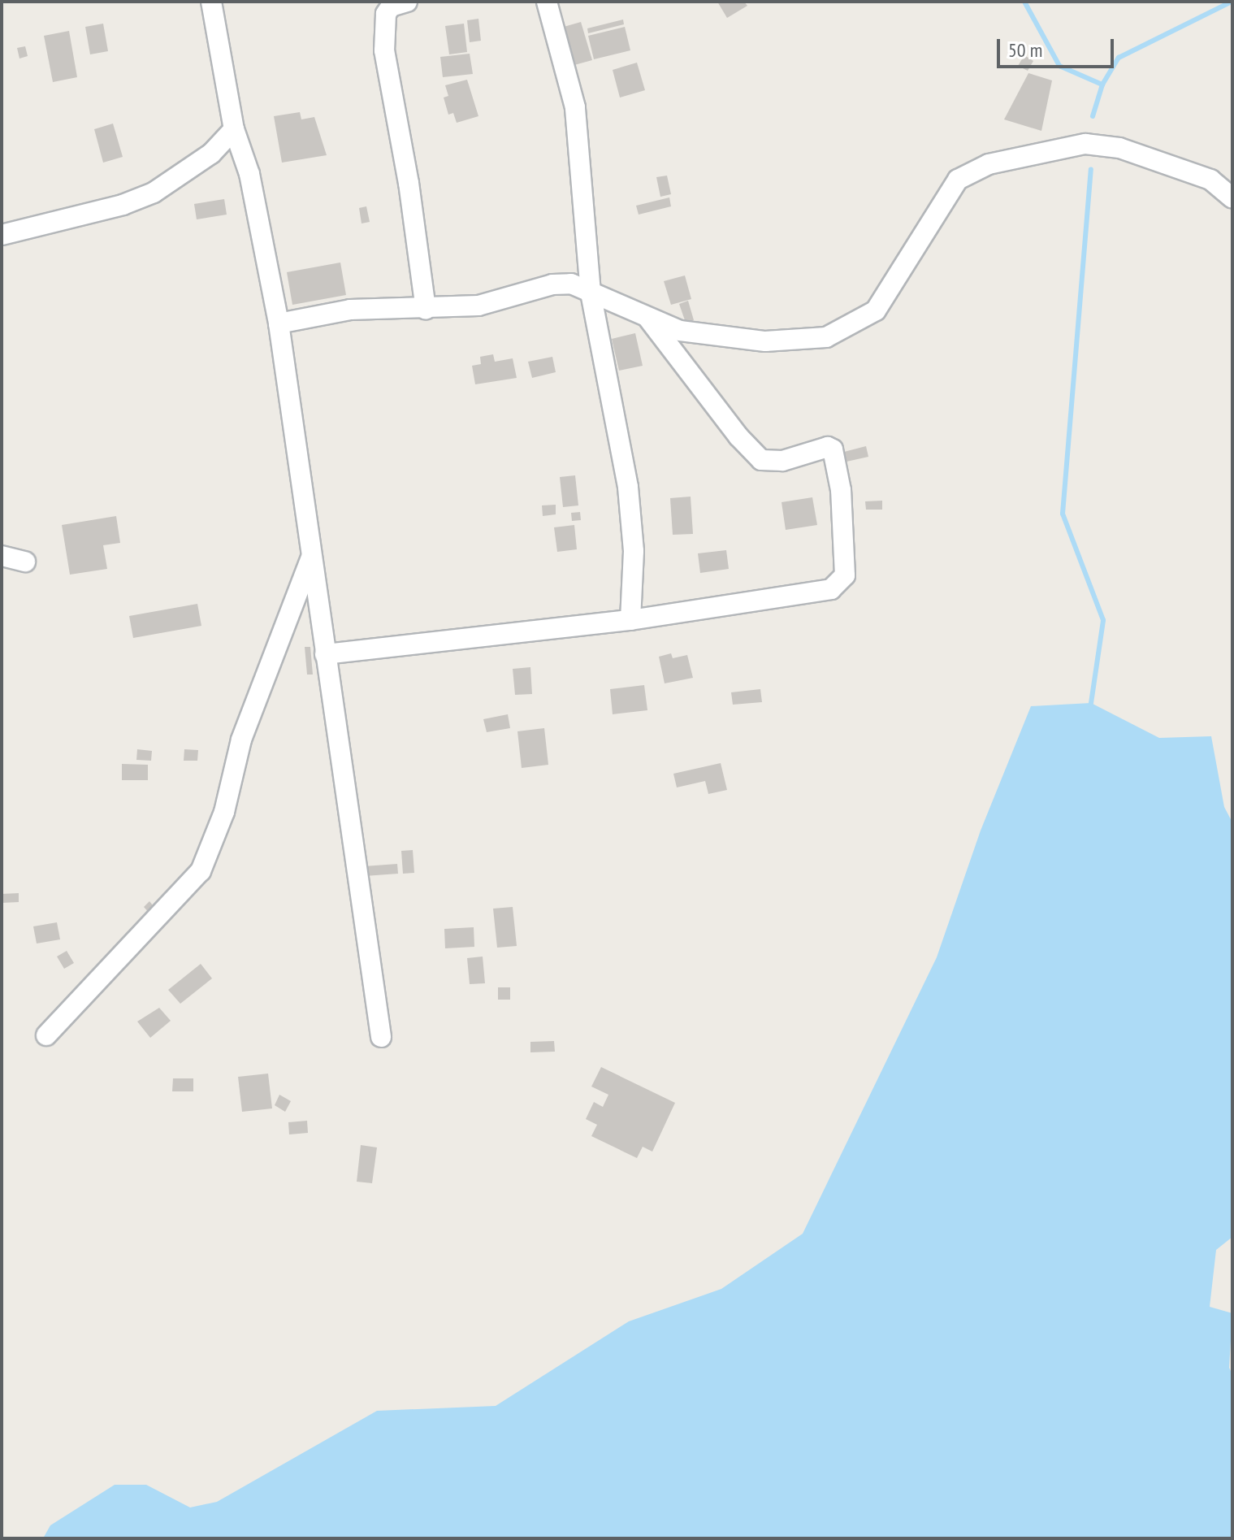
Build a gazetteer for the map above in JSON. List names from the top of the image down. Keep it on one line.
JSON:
{"scale_bar":"50 m"}
